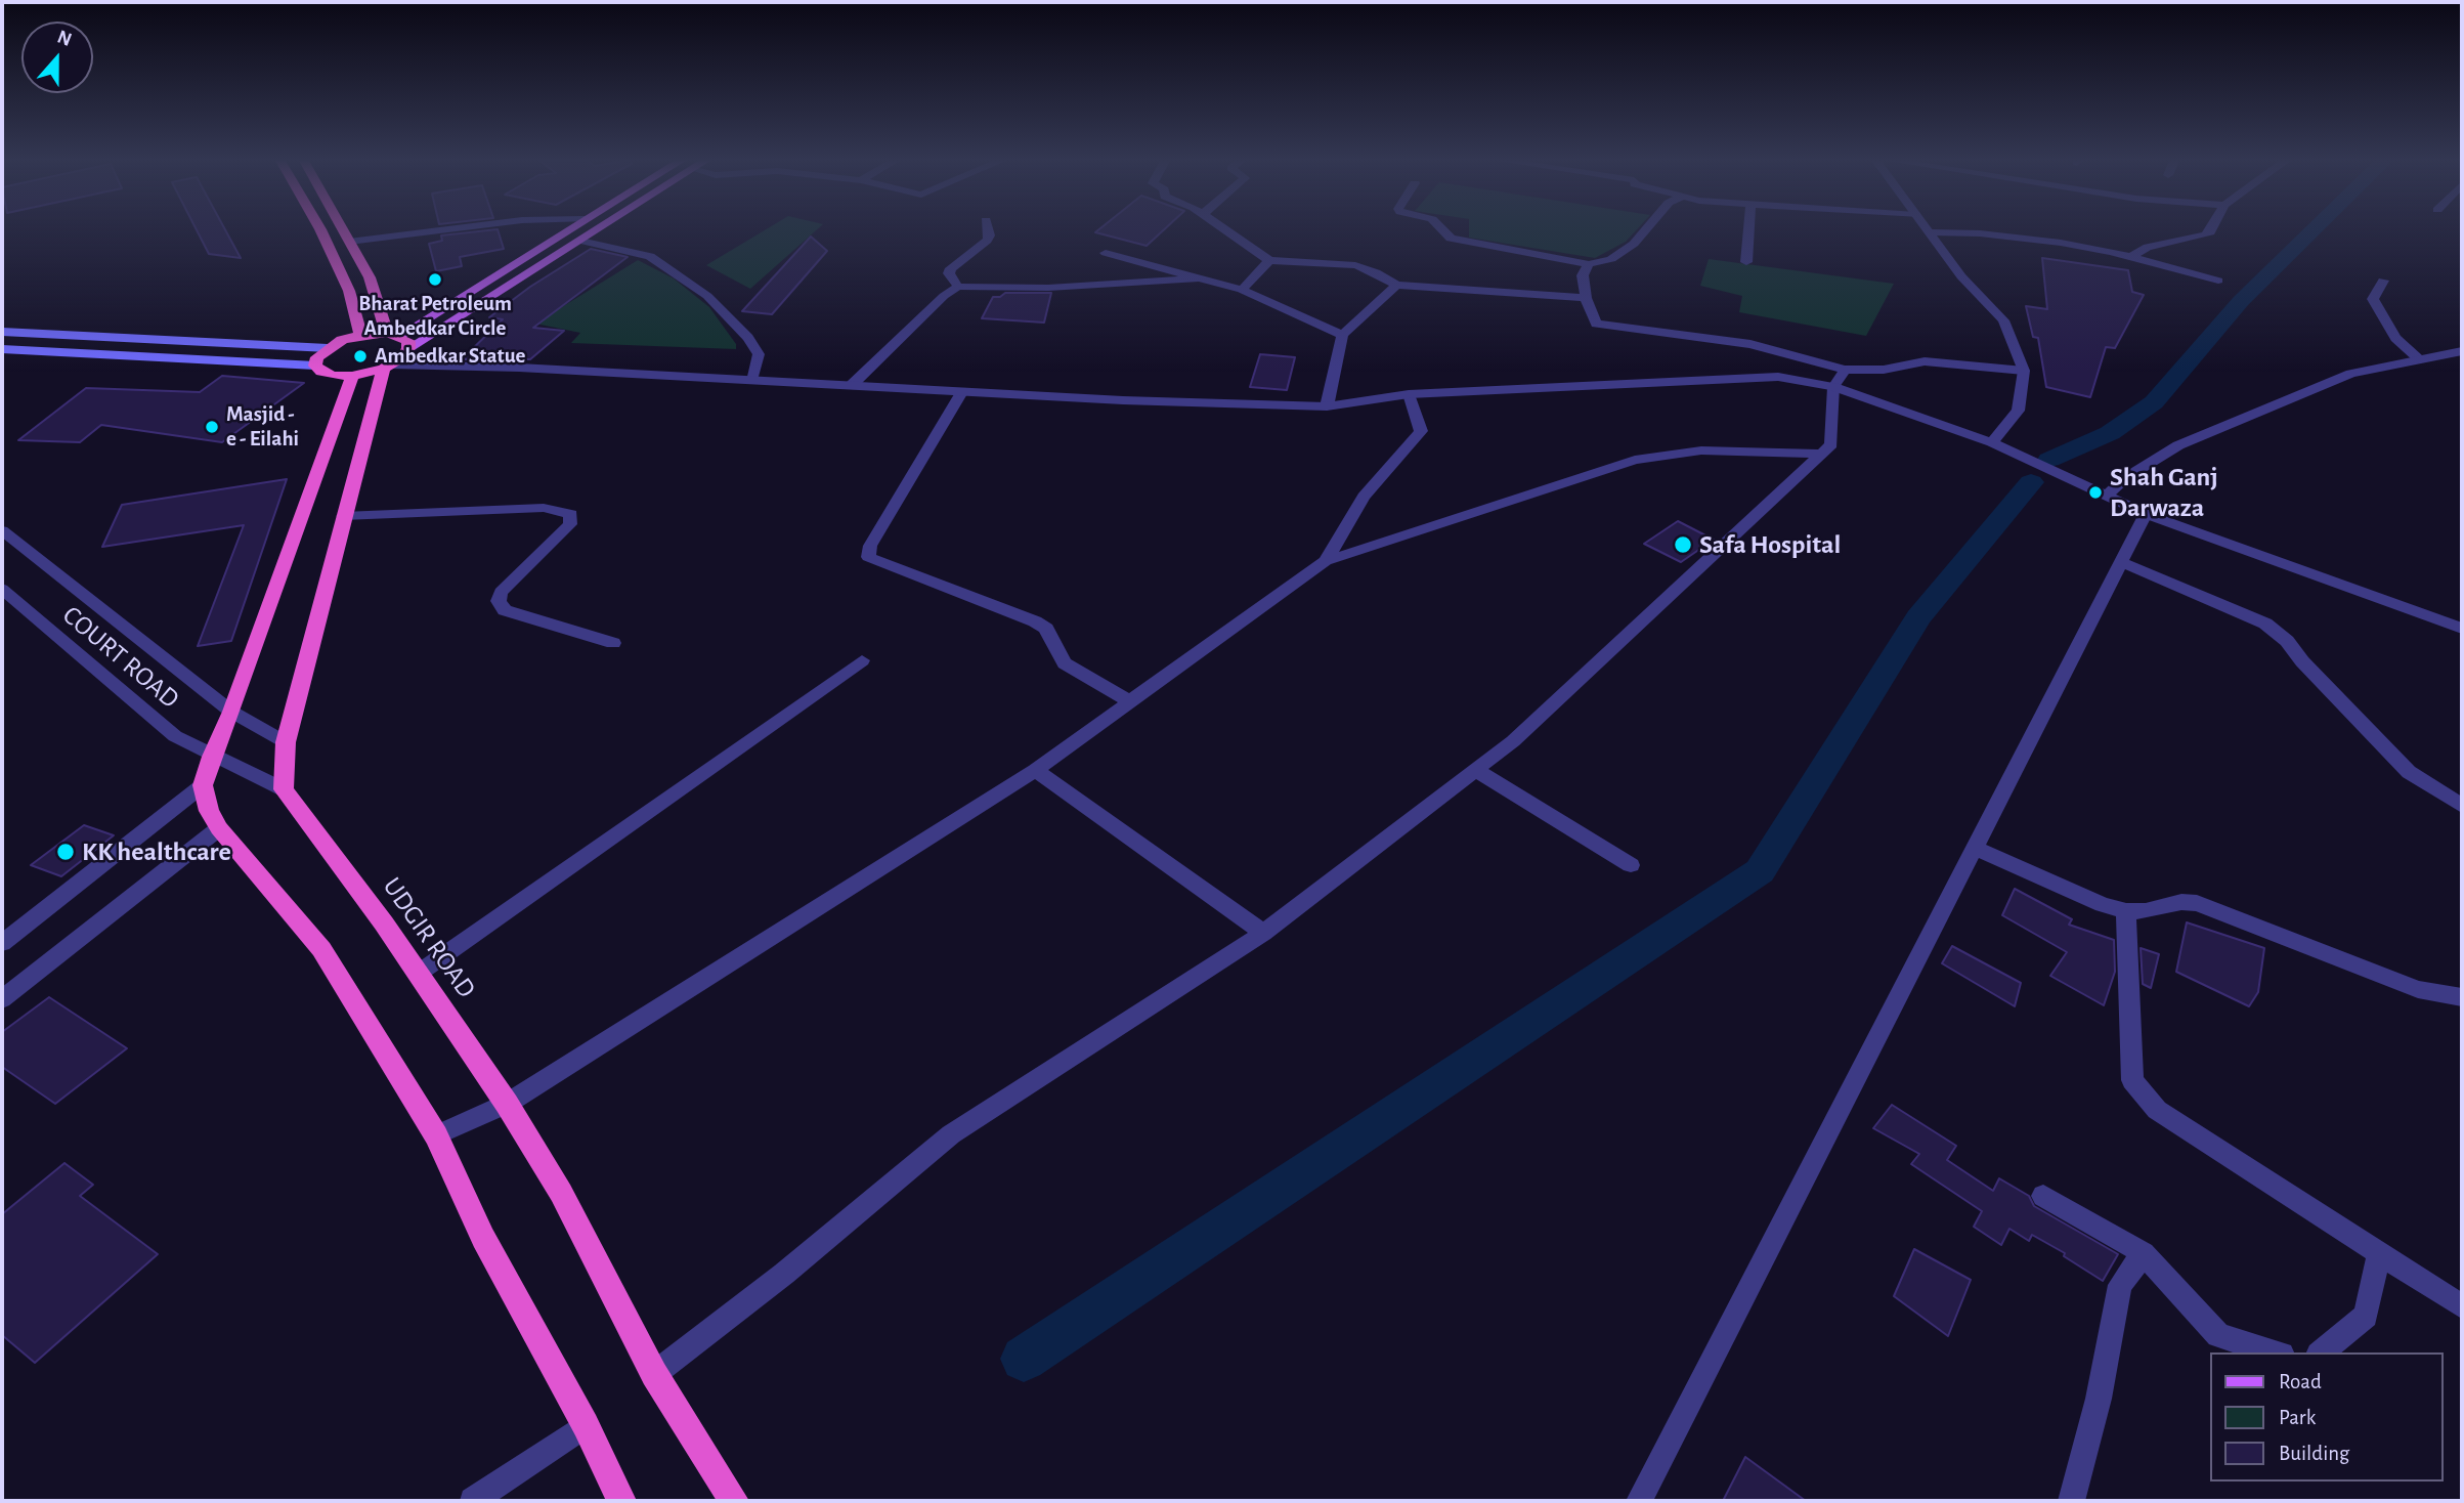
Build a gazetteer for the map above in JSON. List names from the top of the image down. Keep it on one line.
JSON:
{"streets":{"highway":["UDGIR ROAD"],"street":["COURT ROAD"]},"crossings":[["COURT ROAD","UDGIR ROAD"]],"places":["Bharat Petroleum Ambedkar Circle","Ambedkar Statue","Masjid - e - Eilahi","Shah Ganj Darwaza","Safa Hospital","KK healthcare"],"legend":["Road","Park","Building"],"north":"top"}
